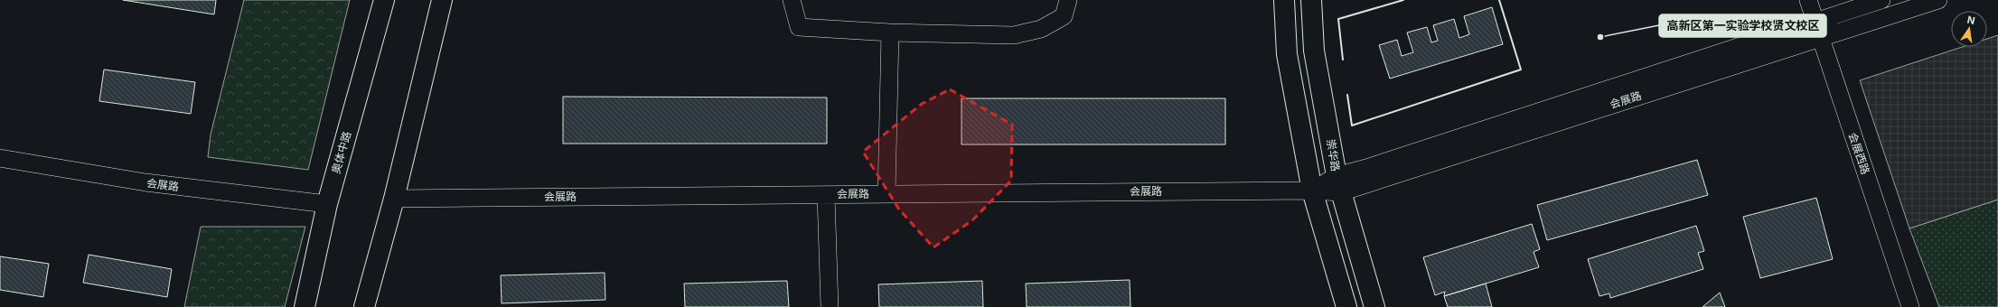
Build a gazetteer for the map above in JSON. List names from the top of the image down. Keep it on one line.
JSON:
{"streets":{"main road":["奥体中路","崇华路"],"street":["会展路","会展西路"]},"crossings":[["会展路","奥体中路"],["会展路","会展西路"],["会展路","崇华路"]],"places":["高新区第一实验学校贤文校区"],"north":"top"}
